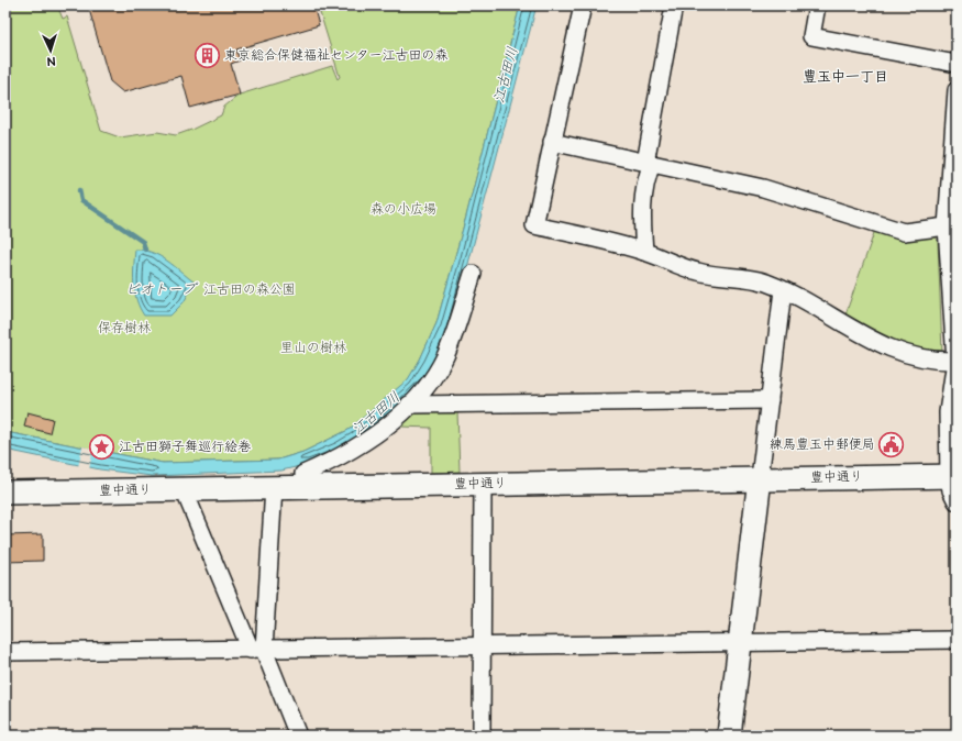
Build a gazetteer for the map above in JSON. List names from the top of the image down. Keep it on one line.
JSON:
{"streets":{"street":["豊中通り"]},"districts":["豊玉中一丁目"],"water":["江古田川","ビオトープ"],"parks":["森の小広場","江古田の森公園","保存樹林","里山の樹林"],"places":{"building":["東京総合保健福祉センター江古田の森"],"public building":["練馬豊玉中郵便局"],"place":["江古田獅子舞巡行絵巻"]},"north":"bottom"}
